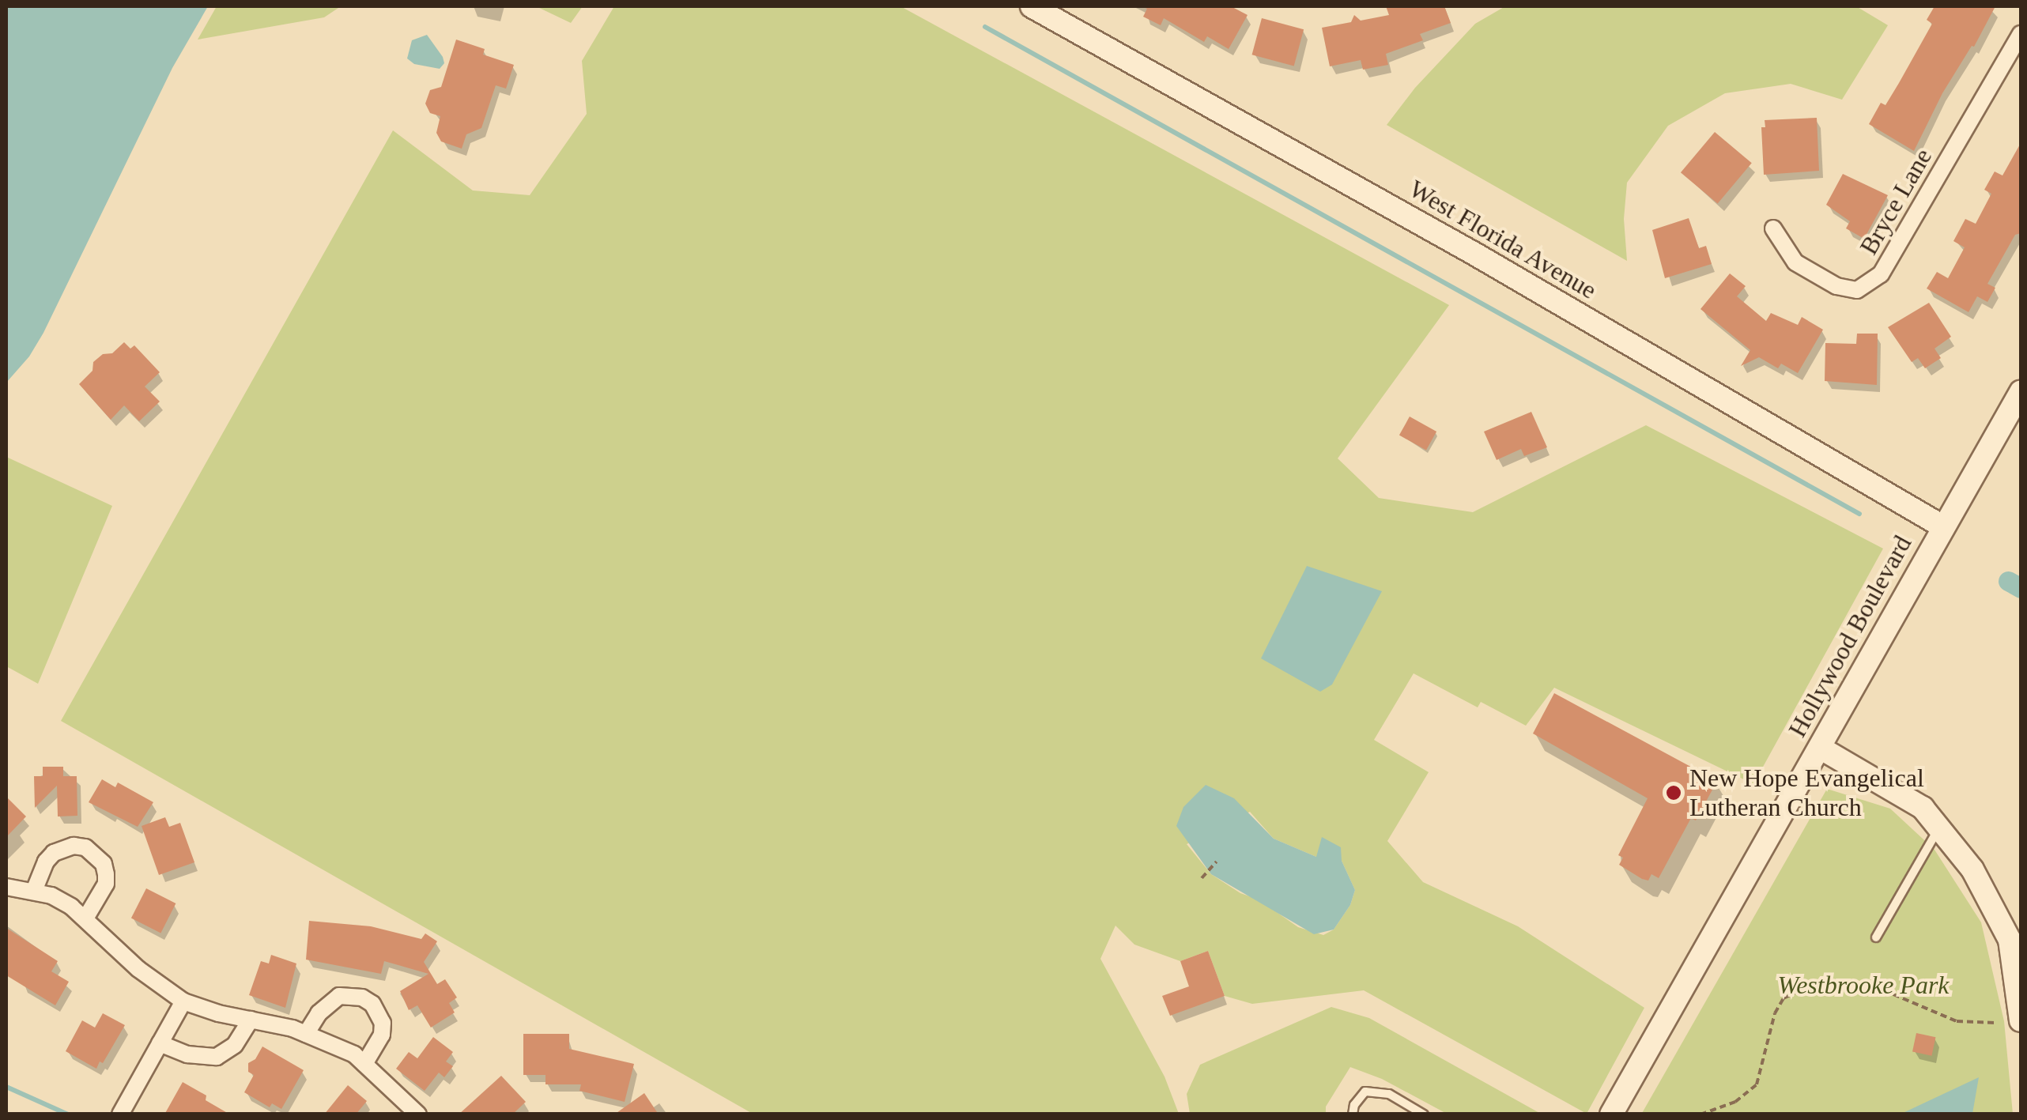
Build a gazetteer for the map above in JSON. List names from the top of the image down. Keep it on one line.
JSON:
{"streets":{"street":["Bryce Lane","West Florida Avenue","Hollywood Boulevard"]},"crossings":[["West Florida Avenue","Hollywood Boulevard"]],"parks":["Westbrooke Park"],"places":["New Hope Evangelical Lutheran Church"]}
